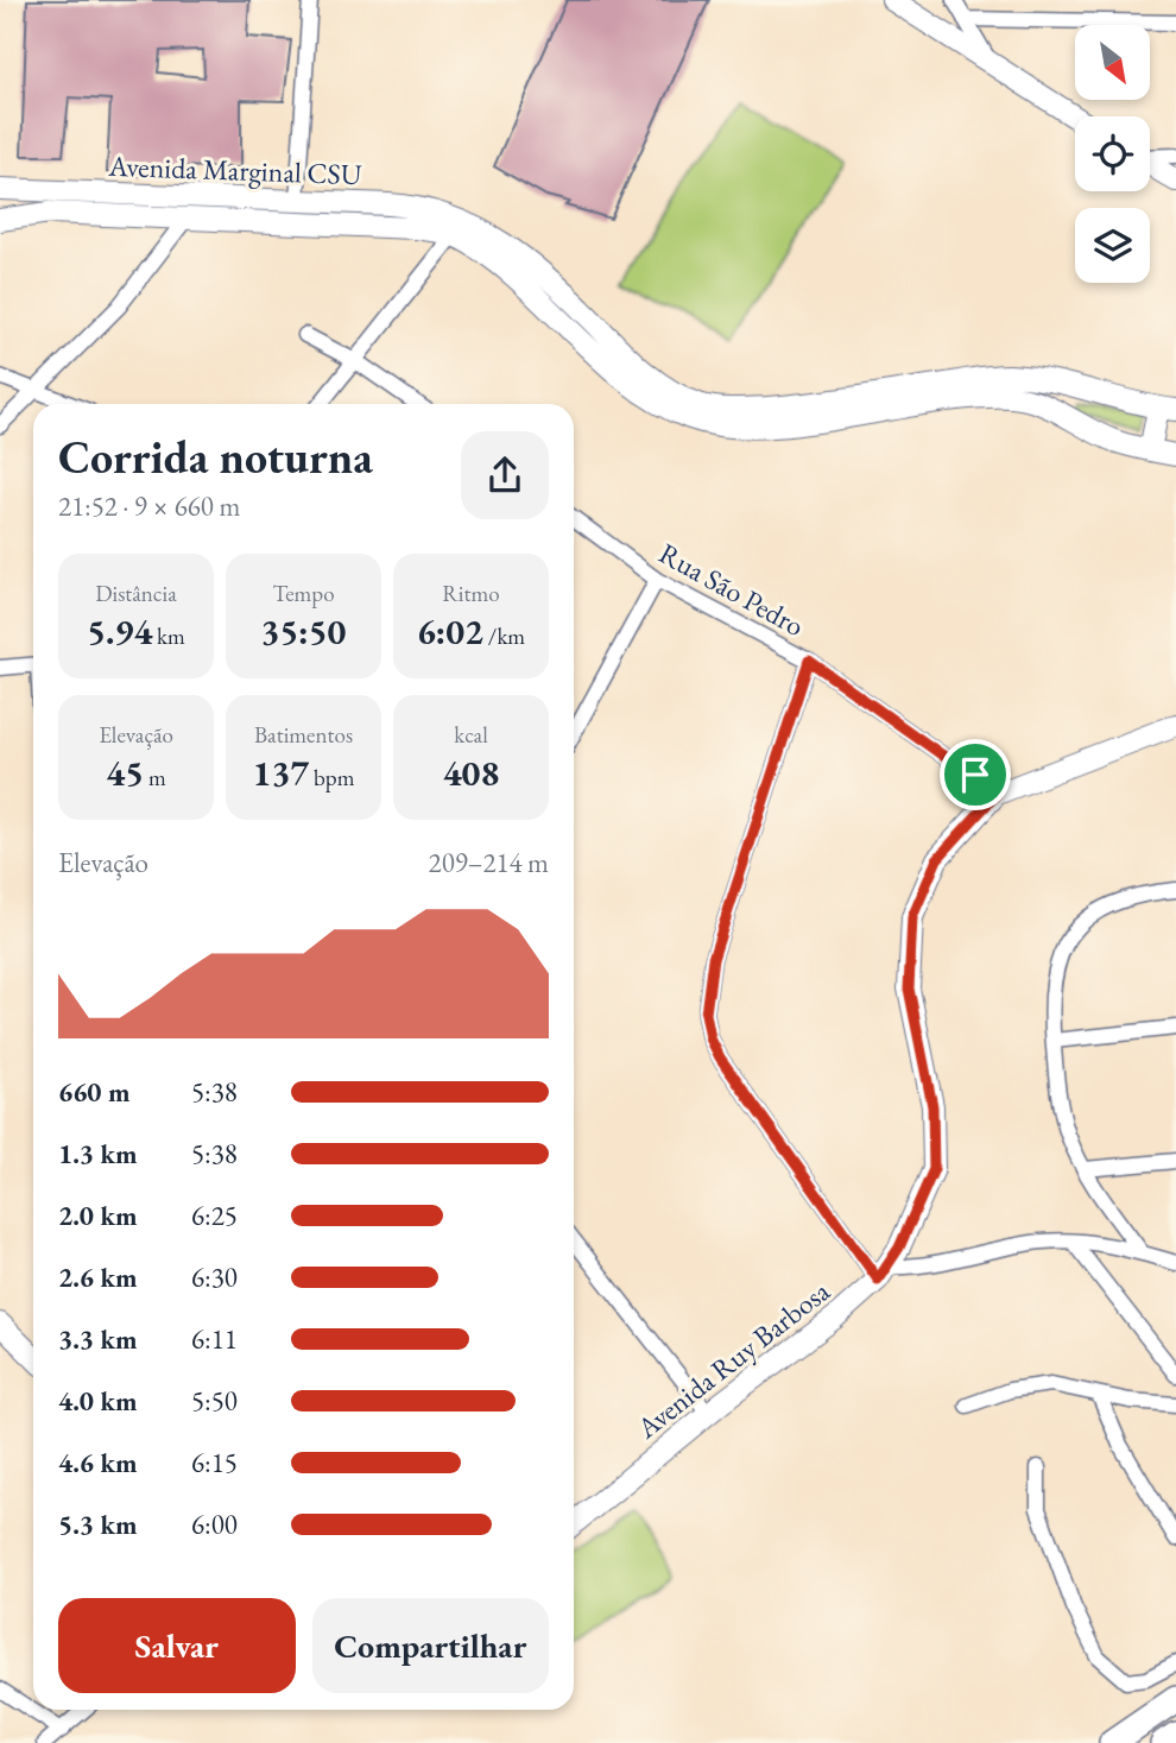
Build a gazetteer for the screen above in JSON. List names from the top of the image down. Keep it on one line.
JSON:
{"streets":{"main road":["Avenida Marginal CSU","Avenida Ruy Barbosa"],"street":["Rua São Pedro"]},"crossings":[["Rua São Pedro","Avenida Ruy Barbosa"]],"north":"bottom right","page":{"heading":["Corrida noturna","21:52 · 9 × 660 m"],"stats":[["Distância","5.94 km"],["Tempo","35:50"],["Ritmo","6:02 /km"],["Elevação","45 m"],["Batimentos","137 bpm"],["kcal","408"]],"chart":["Elevação","209–214 m"],"list":[{"name":"660 m","note":"5:38"},{"name":"1.3 km","note":"5:38"},{"name":"2.0 km","note":"6:25"},{"name":"2.6 km","note":"6:30"},{"name":"3.3 km","note":"6:11"},{"name":"4.0 km","note":"5:50"},{"name":"4.6 km","note":"6:15"},{"name":"5.3 km","note":"6:00"}],"buttons":["Salvar","Compartilhar"]}}
